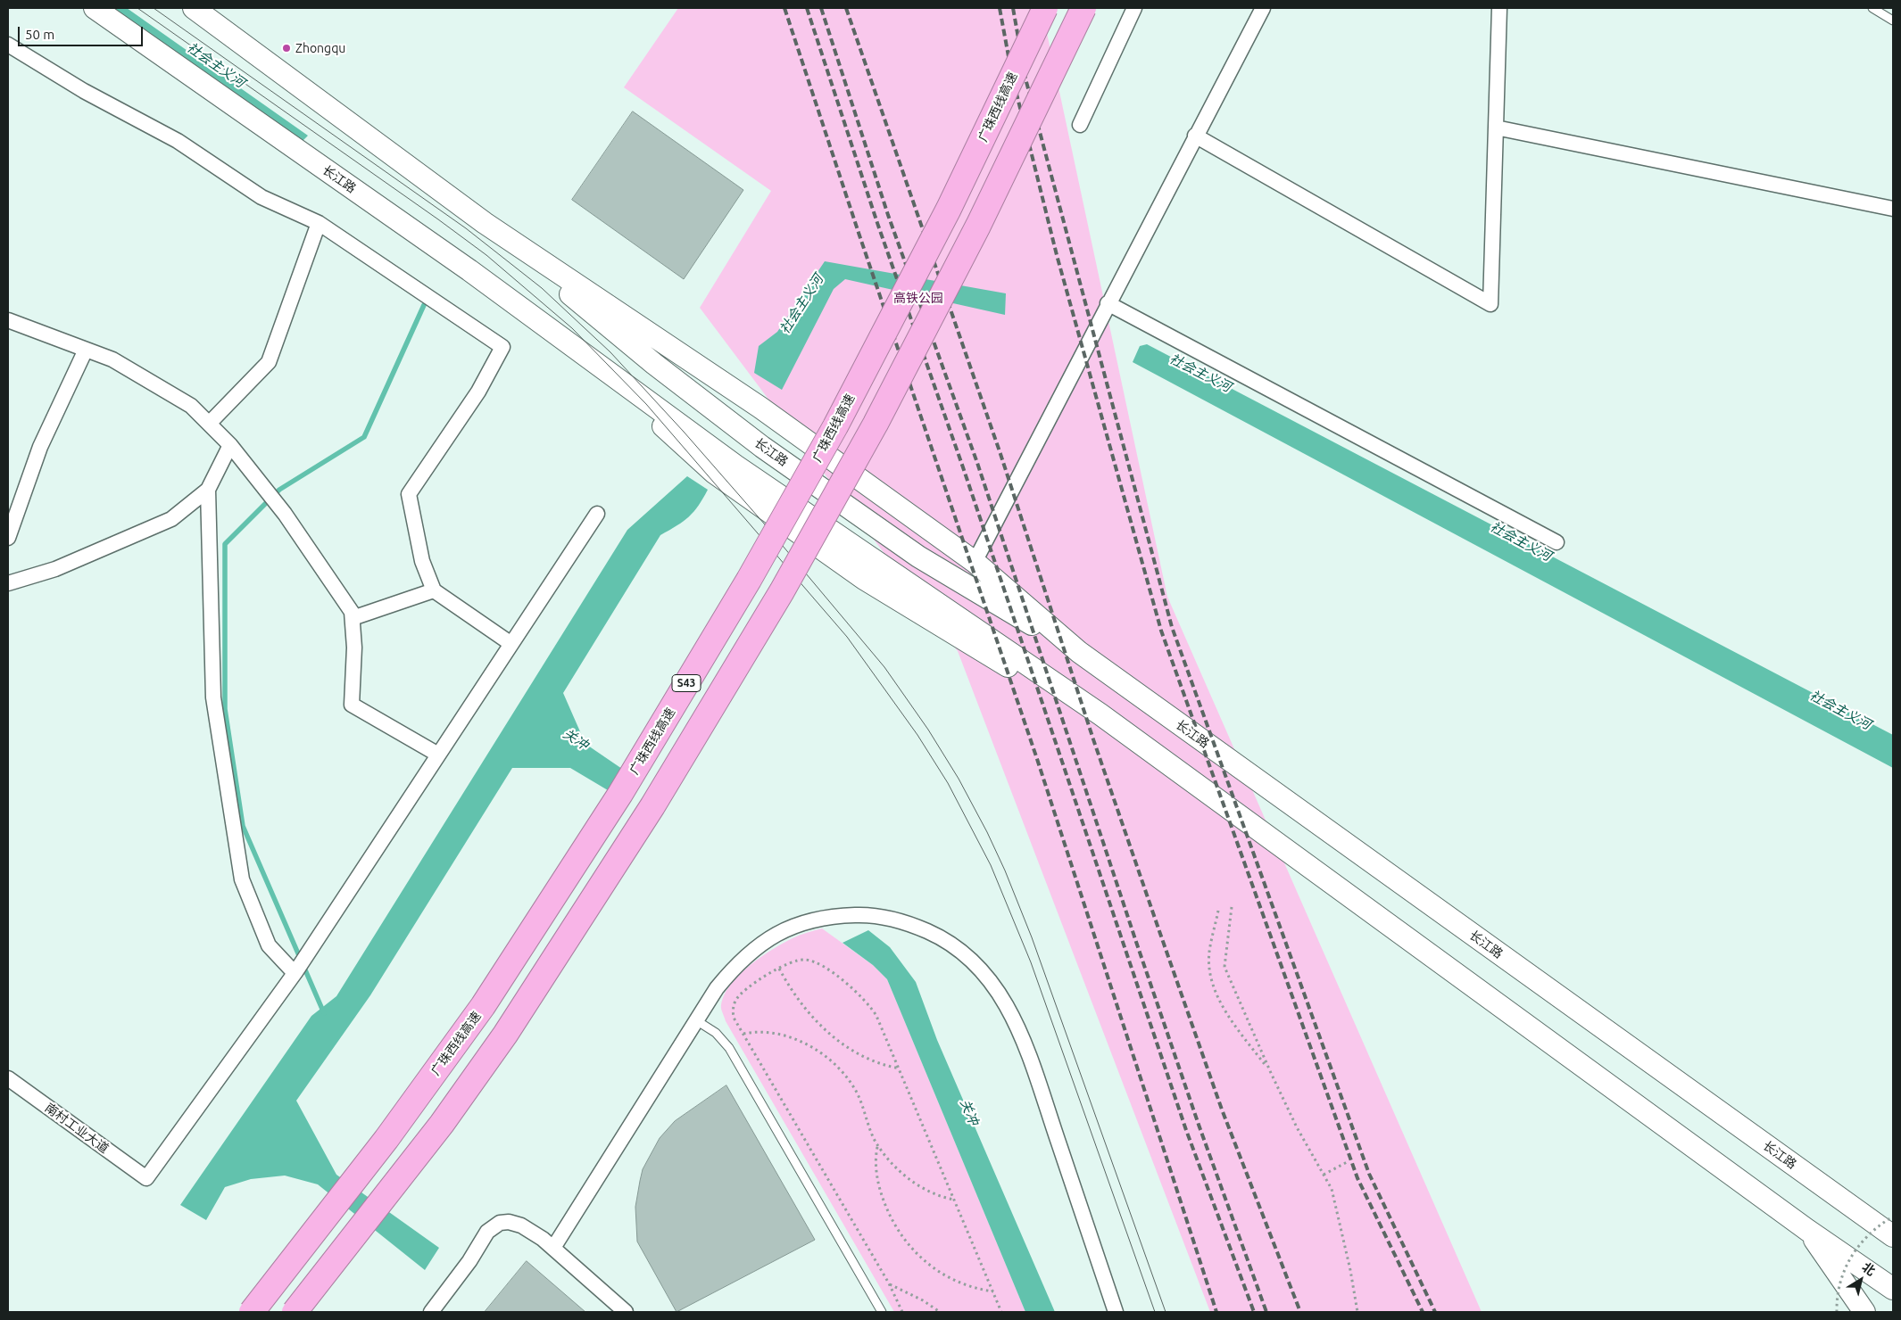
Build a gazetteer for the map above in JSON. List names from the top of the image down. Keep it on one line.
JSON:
{"streets":{"highway":["广珠西线高速","S43"],"main road":["长江路"],"street":["南村工业大道"]},"water":["社会主义河","关冲"],"parks":["高铁公园"],"places":["Zhongqu"],"scale_bar":"50 m","north":"top right"}
